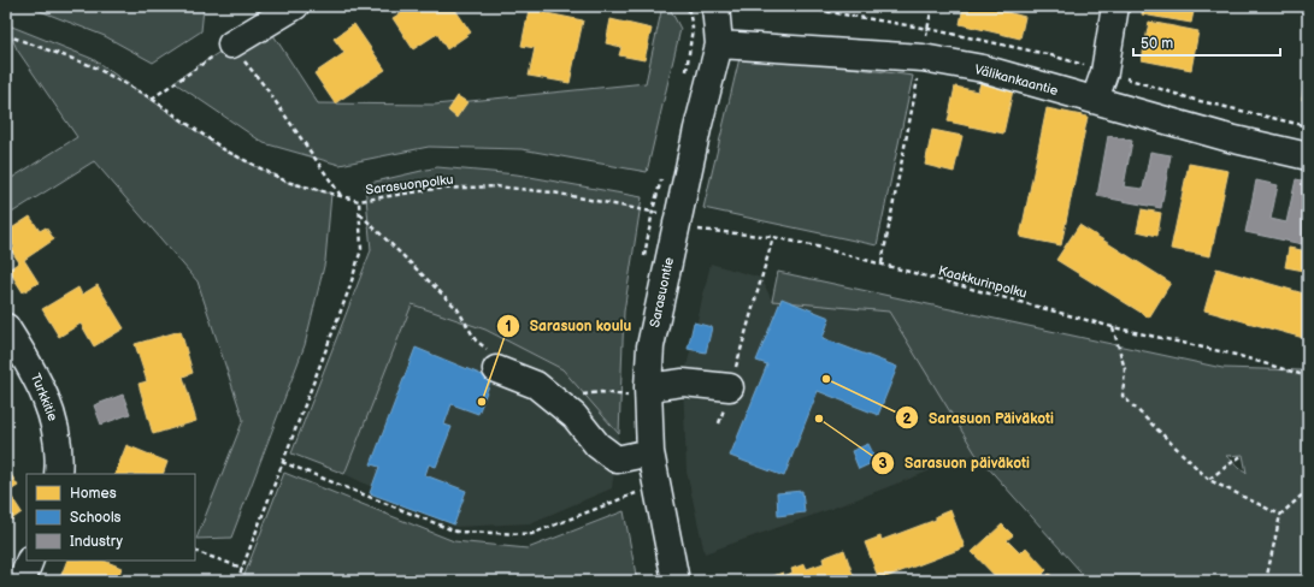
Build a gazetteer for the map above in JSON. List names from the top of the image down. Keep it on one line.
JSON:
{"streets":{"street":["Välikankaantie","Sarasuontie","Turkkitie"],"path":["Sarasuonpolku","Kaakkurinpolku"]},"crossings":[["Välikankaantie","Sarasuontie"],["Sarasuonpolku","Kaakkurinpolku"],["Kaakkurinpolku","Sarasuontie"]],"places":["Sarasuon Päiväkoti","Sarasuon koulu","Sarasuon päiväkoti"],"legend":["Homes","Schools","Industry"],"scale_bar":"50 m"}
